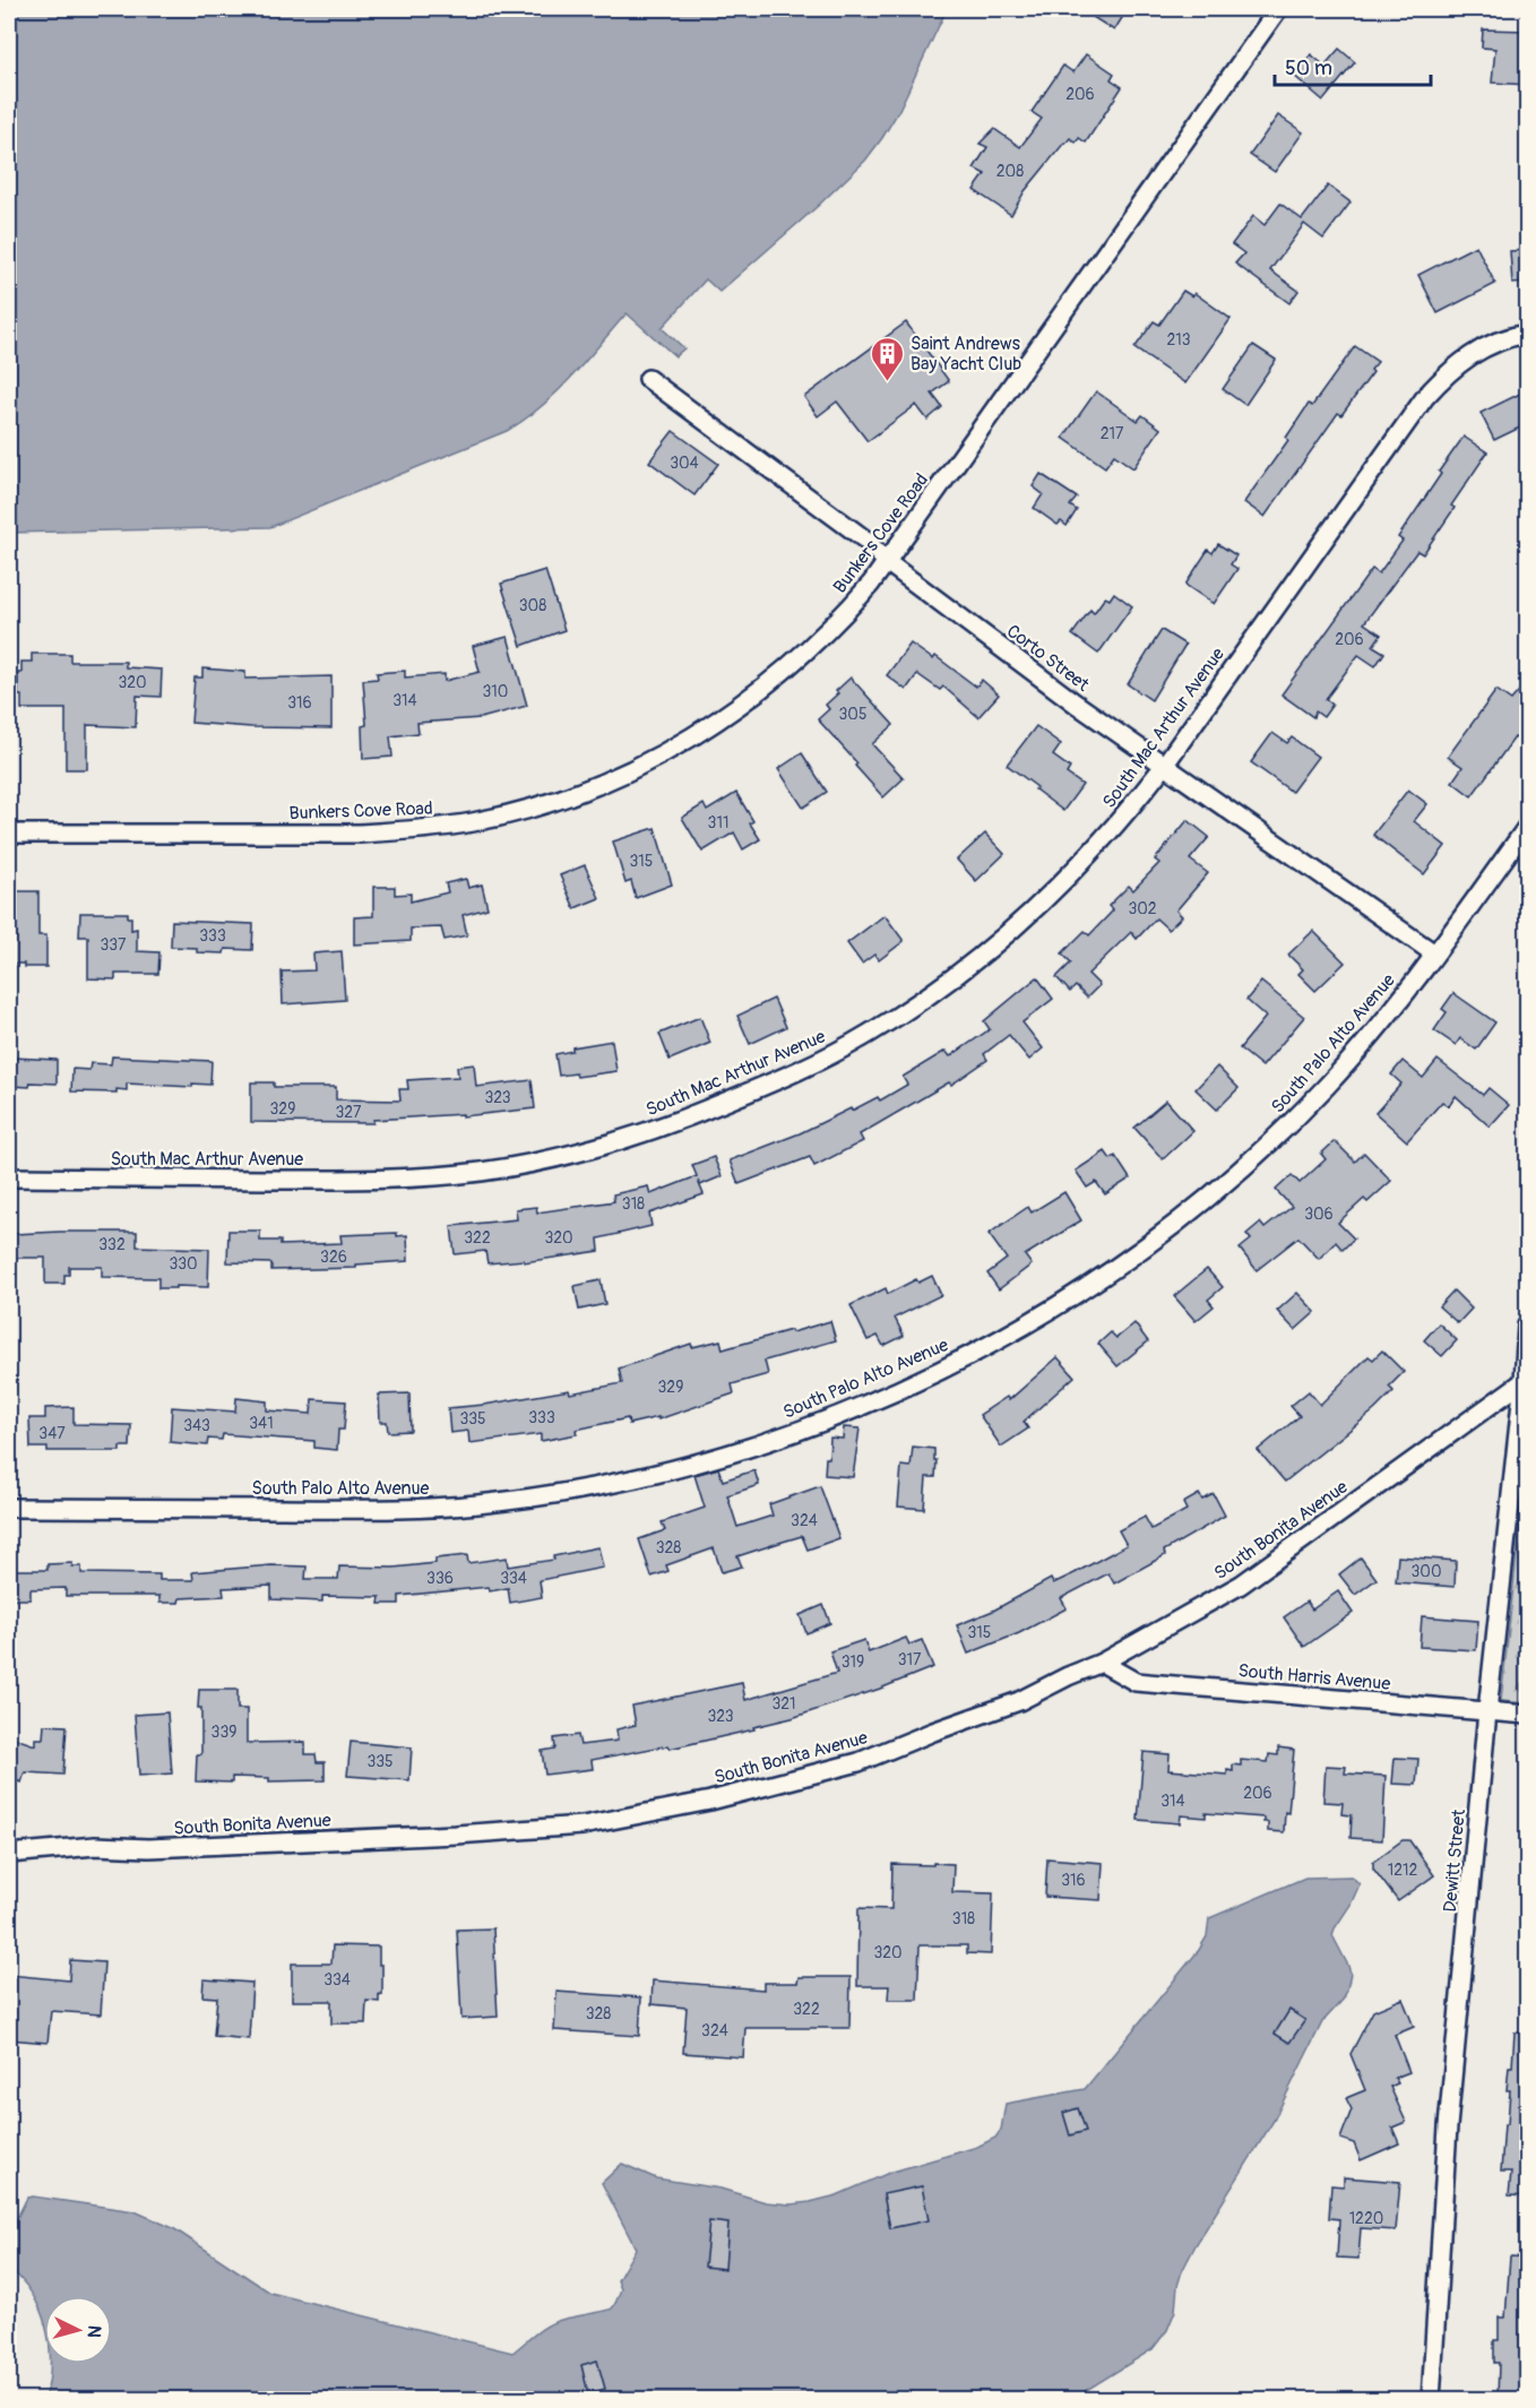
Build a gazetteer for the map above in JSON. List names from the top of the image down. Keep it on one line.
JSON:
{"streets":{"street":["Bunkers Cove Road","Corto Street","South Mac Arthur Avenue","South Palo Alto Avenue","South Bonita Avenue","South Harris Avenue","Dewitt Street"]},"crossings":[["Bunkers Cove Road","Corto Street"],["Corto Street","South Mac Arthur Avenue"],["Corto Street","South Palo Alto Avenue"],["South Bonita Avenue","South Harris Avenue"],["South Bonita Avenue","Dewitt Street"],["South Harris Avenue","Dewitt Street"]],"places":{"building":["Saint Andrews Bay Yacht Club"]},"house_numbers":["206","208","213","217","304","308","206","320","310","314","316","305","311","315","302","333","337","323","329","327","318","306","322","320","332","326","330","329","333","335","341","343","347","324","328","300","336","334","315","317","319","321","323","339","335","206","314","1212","316","318","320","334","322","328","324","1220"],"scale_bar":"50 m","north":"right"}
